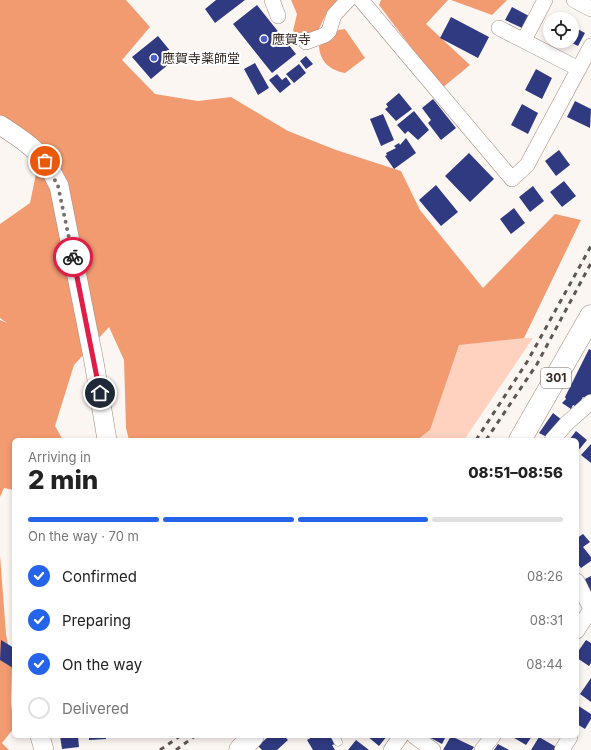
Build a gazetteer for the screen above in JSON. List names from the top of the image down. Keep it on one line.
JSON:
{"streets":{"highway":["301"]},"places":["應賀寺","應賀寺薬師堂"],"page":{"heading":["2 min","Arriving in","08:51–08:56"],"bar":"On the way · 70 m","list":[["Confirmed","08:26"],["Preparing","08:31"],["On the way","08:44"],"Delivered"]}}
